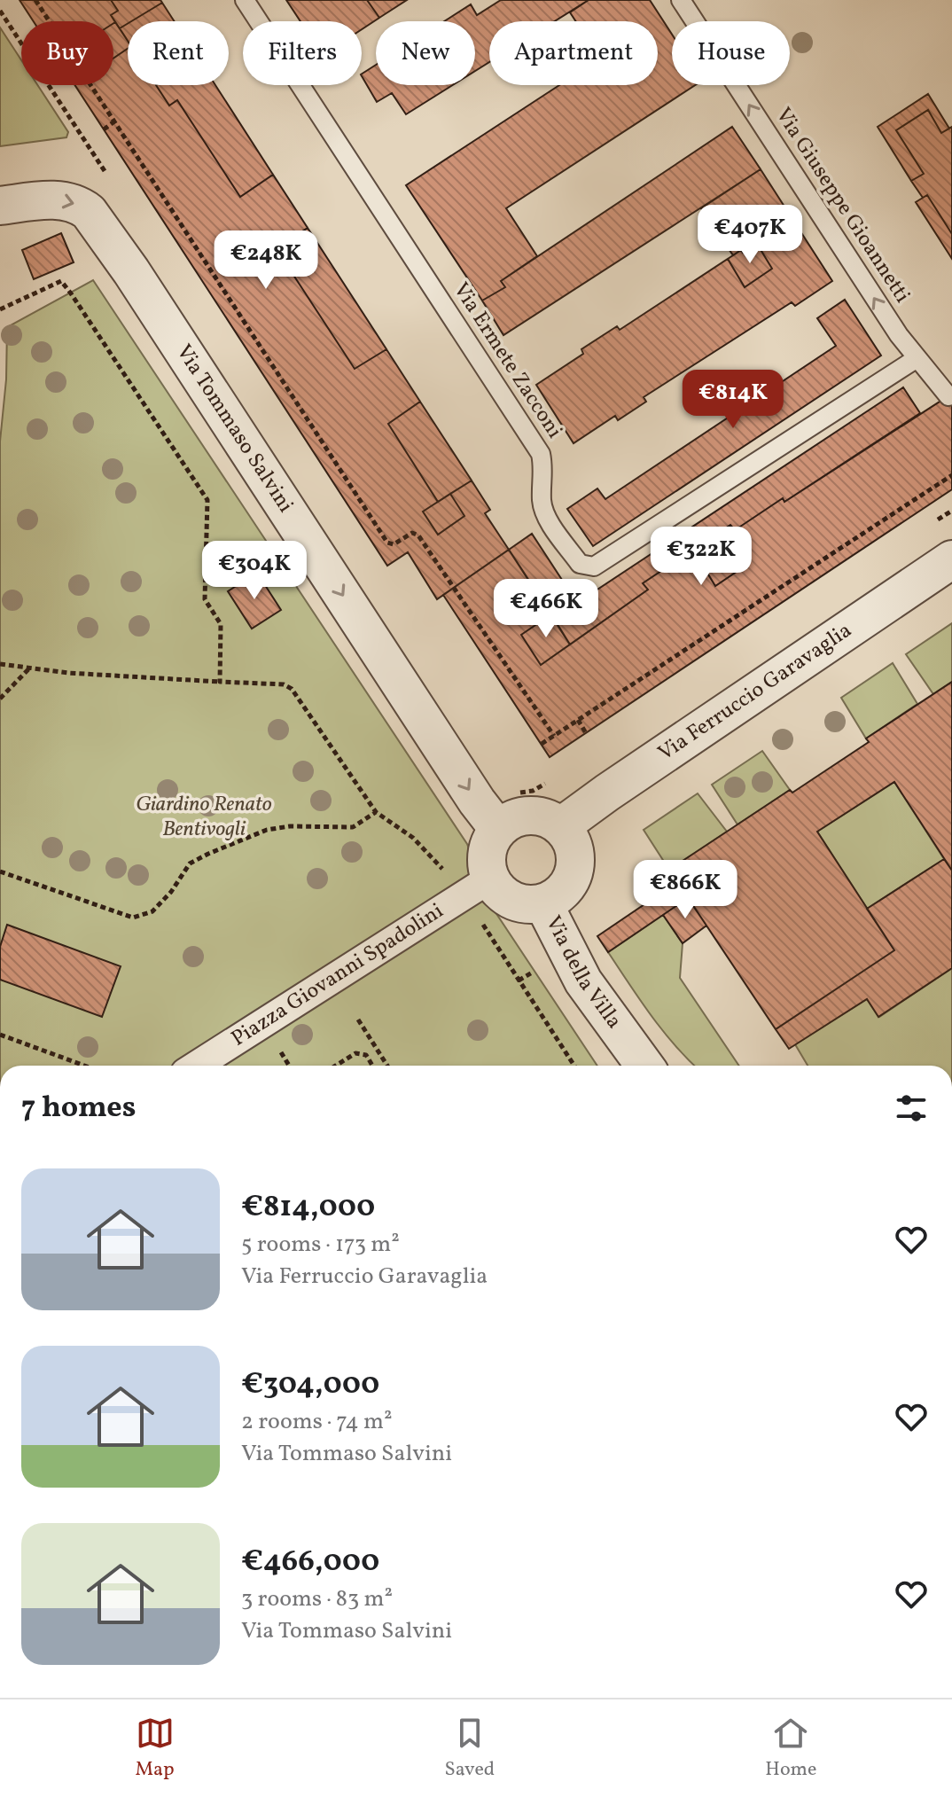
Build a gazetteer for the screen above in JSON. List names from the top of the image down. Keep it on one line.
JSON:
{"streets":{"street":["Via Tommaso Salvini","Via Ferruccio Garavaglia","Via della Villa","Piazza Giovanni Spadolini"],"lane":["Via Giuseppe Gioannetti","Via Ermete Zacconi"]},"crossings":[["Via Giuseppe Gioannetti","Via Ermete Zacconi"],["Via Tommaso Salvini","Via Ferruccio Garavaglia"],["Via Tommaso Salvini","Via della Villa"],["Via Tommaso Salvini","Piazza Giovanni Spadolini"],["Via Ferruccio Garavaglia","Via della Villa"],["Via Ferruccio Garavaglia","Piazza Giovanni Spadolini"],["Via della Villa","Piazza Giovanni Spadolini"]],"one_way":["Via Giuseppe Gioannetti","Via Tommaso Salvini"],"parks":["Giardino Renato Bentivogli"],"page":{"chip":["Buy","Rent","Filters","New","Apartment","House"],"price":["€407K","€248K","€814K","€322K","€304K","€466K","€866K"],"heading":"7 homes","list":[{"name":"€814,000","note":"5 rooms · 173 m² · Via Ferruccio Garavaglia"},{"name":"€304,000","note":"2 rooms · 74 m² · Via Tommaso Salvini"},{"name":"€466,000","note":"3 rooms · 83 m² · Via Tommaso Salvini"}],"tabs":["Map","Saved","Home"]}}
